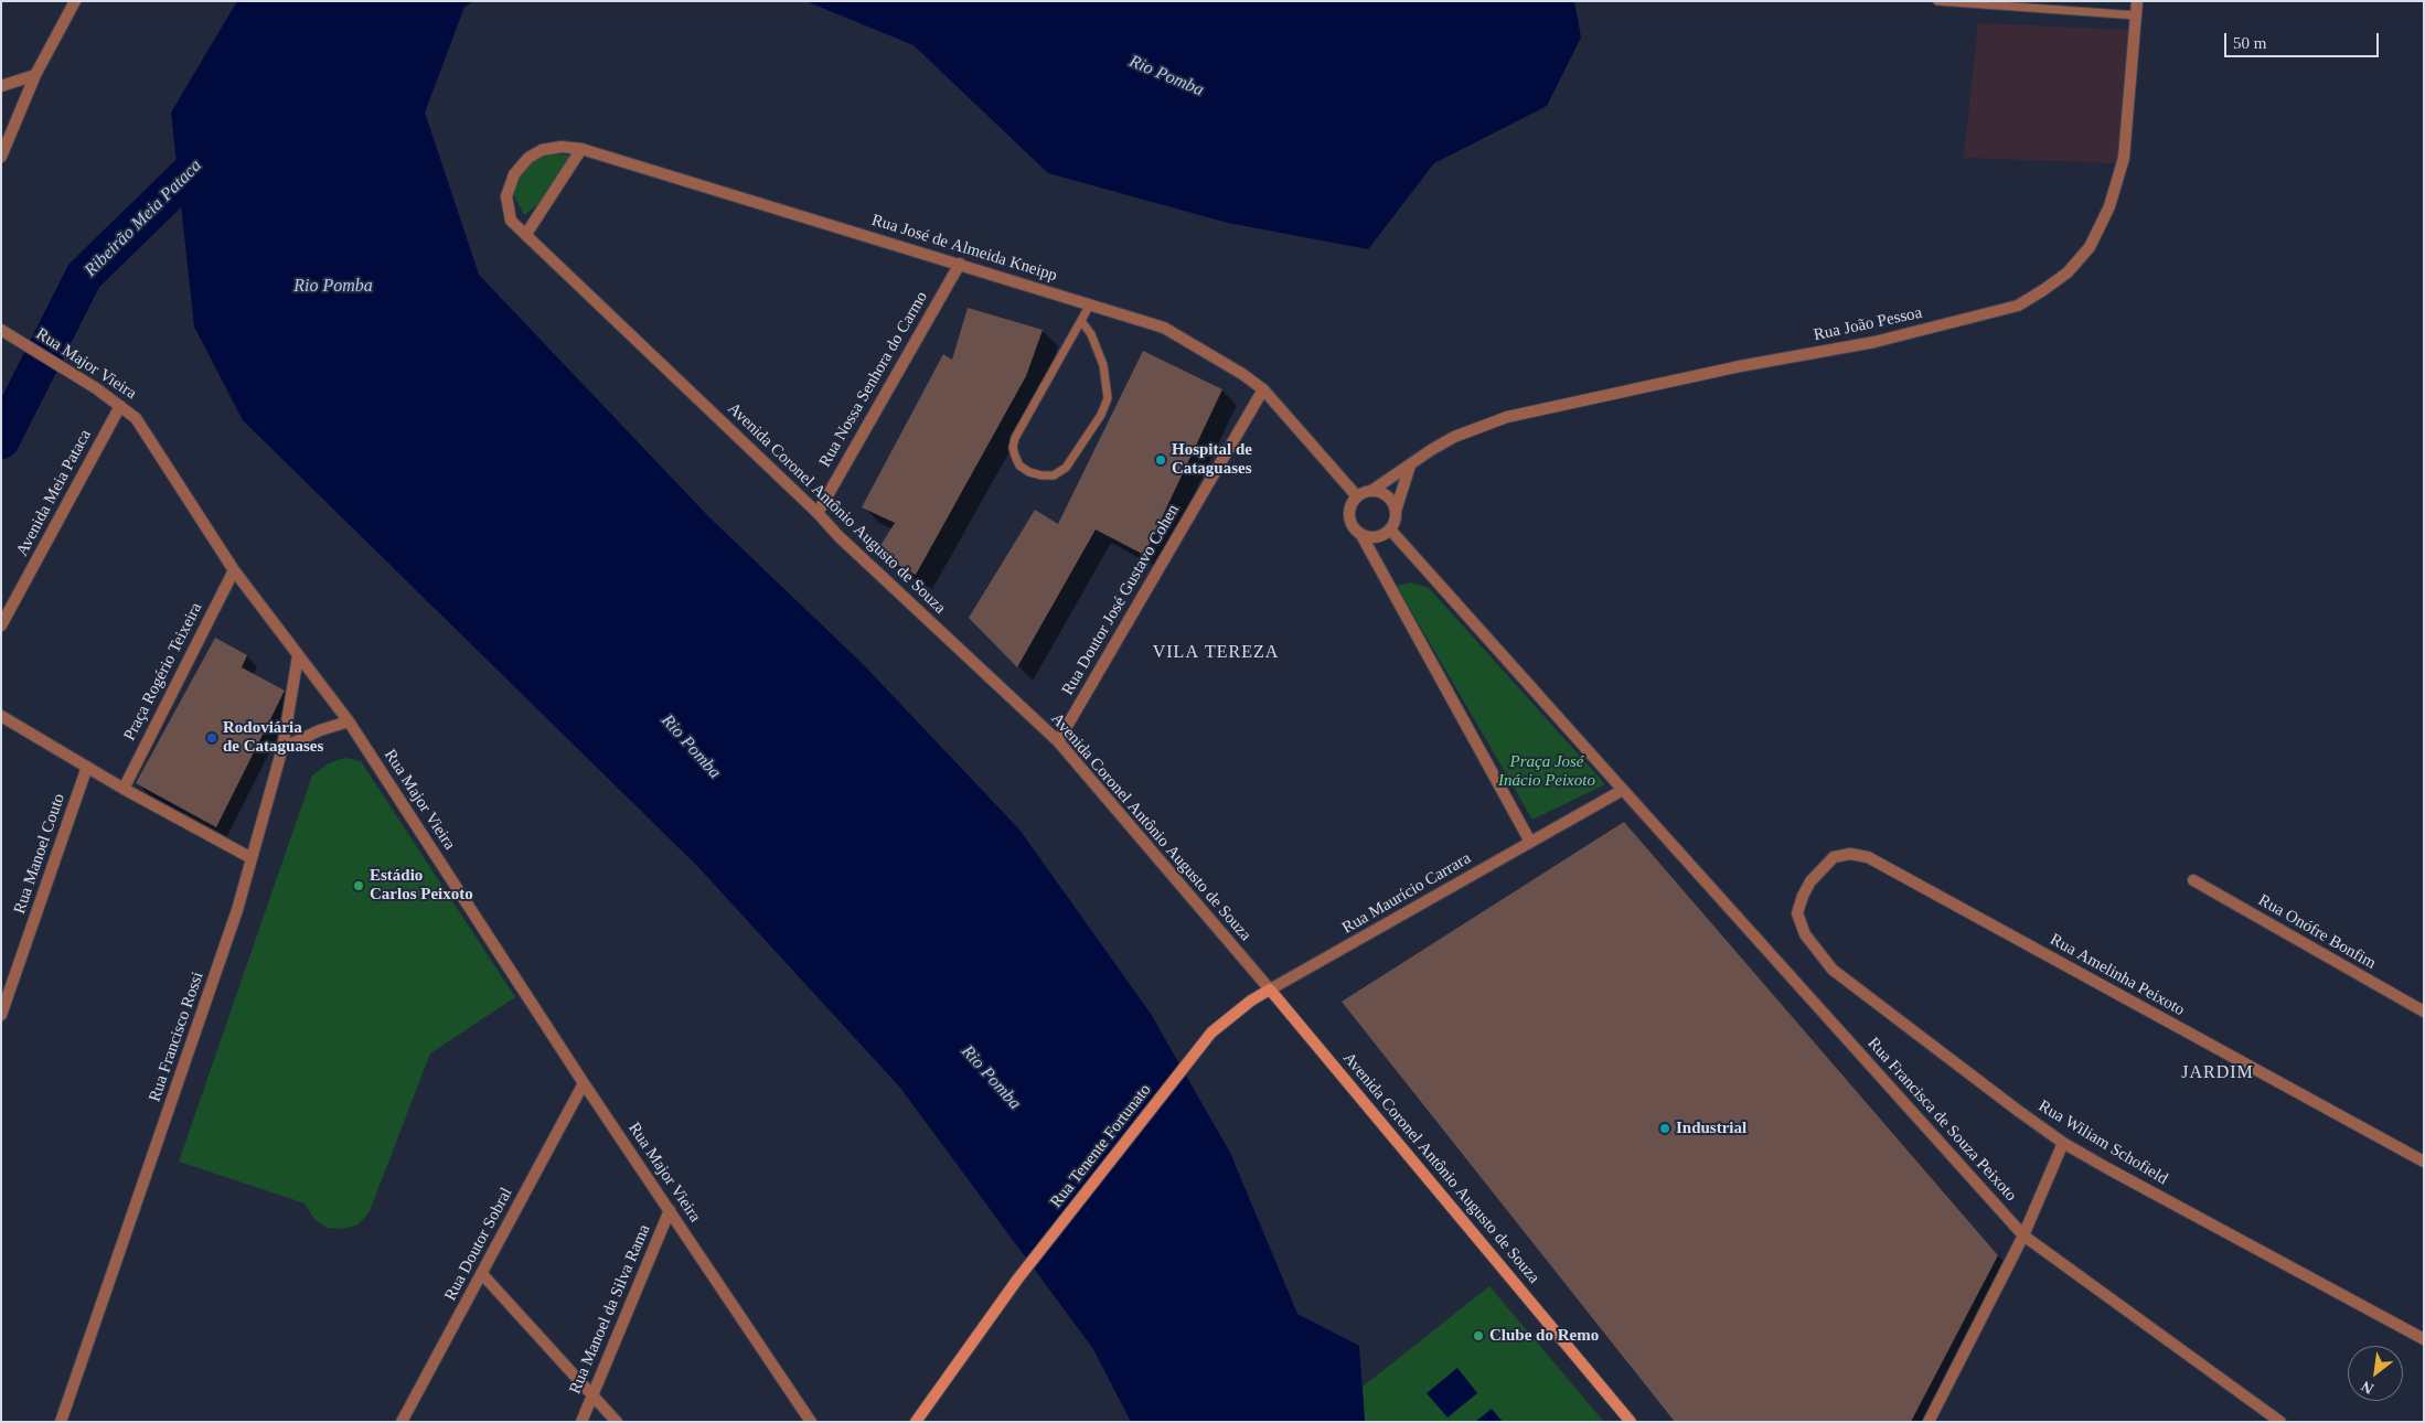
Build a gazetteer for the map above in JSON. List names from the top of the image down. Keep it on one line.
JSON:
{"streets":{"main road":["Avenida Coronel Antônio Augusto de Souza","Rua Maurício Carrara","Rua Tenente Fortunato"],"street":["Rua José de Almeida Kneipp","Rua João Pessoa","Rua Major Vieira","Rua Nossa Senhora do Carmo","Avenida Meia Pataca","Rua Doutor José Gustavo Cohen","Praça Rogério Teixeira","Rua Manoel Couto","Rua Onófre Bonfim","Rua Amelinha Peixoto","Rua Francisco Rossi","Rua Francisca de Souza Peixoto","Rua Wiliam Schofield","Rua Doutor Sobral","Rua Manoel da Silva Rama"]},"crossings":[["Rua José de Almeida Kneipp","Rua João Pessoa"],["Rua José de Almeida Kneipp","Rua Nossa Senhora do Carmo"],["Rua José de Almeida Kneipp","Avenida Coronel Antônio Augusto de Souza"],["Rua José de Almeida Kneipp","Rua Doutor José Gustavo Cohen"],["Rua Major Vieira","Avenida Meia Pataca"],["Rua Major Vieira","Praça Rogério Teixeira"],["Rua Major Vieira","Rua Francisco Rossi"],["Rua Major Vieira","Rua Doutor Sobral"],["Rua Major Vieira","Rua Manoel da Silva Rama"],["Rua Nossa Senhora do Carmo","Avenida Coronel Antônio Augusto de Souza"],["Avenida Coronel Antônio Augusto de Souza","Rua Doutor José Gustavo Cohen"],["Avenida Coronel Antônio Augusto de Souza","Rua Maurício Carrara"],["Rua Maurício Carrara","Rua Francisca de Souza Peixoto"],["Rua Maurício Carrara","Rua Tenente Fortunato"],["Rua Amelinha Peixoto","Rua Wiliam Schofield"]],"districts":["VILA TEREZA","JARDIM"],"water":["Rio Pomba","Ribeirão Meia Pataca"],"parks":["Praça José Inácio Peixoto"],"places":["Hospital de Cataguases","Rodoviária de Cataguases","Estádio Carlos Peixoto","Industrial","Clube do Remo"],"scale_bar":"50 m","north":"bottom left"}
